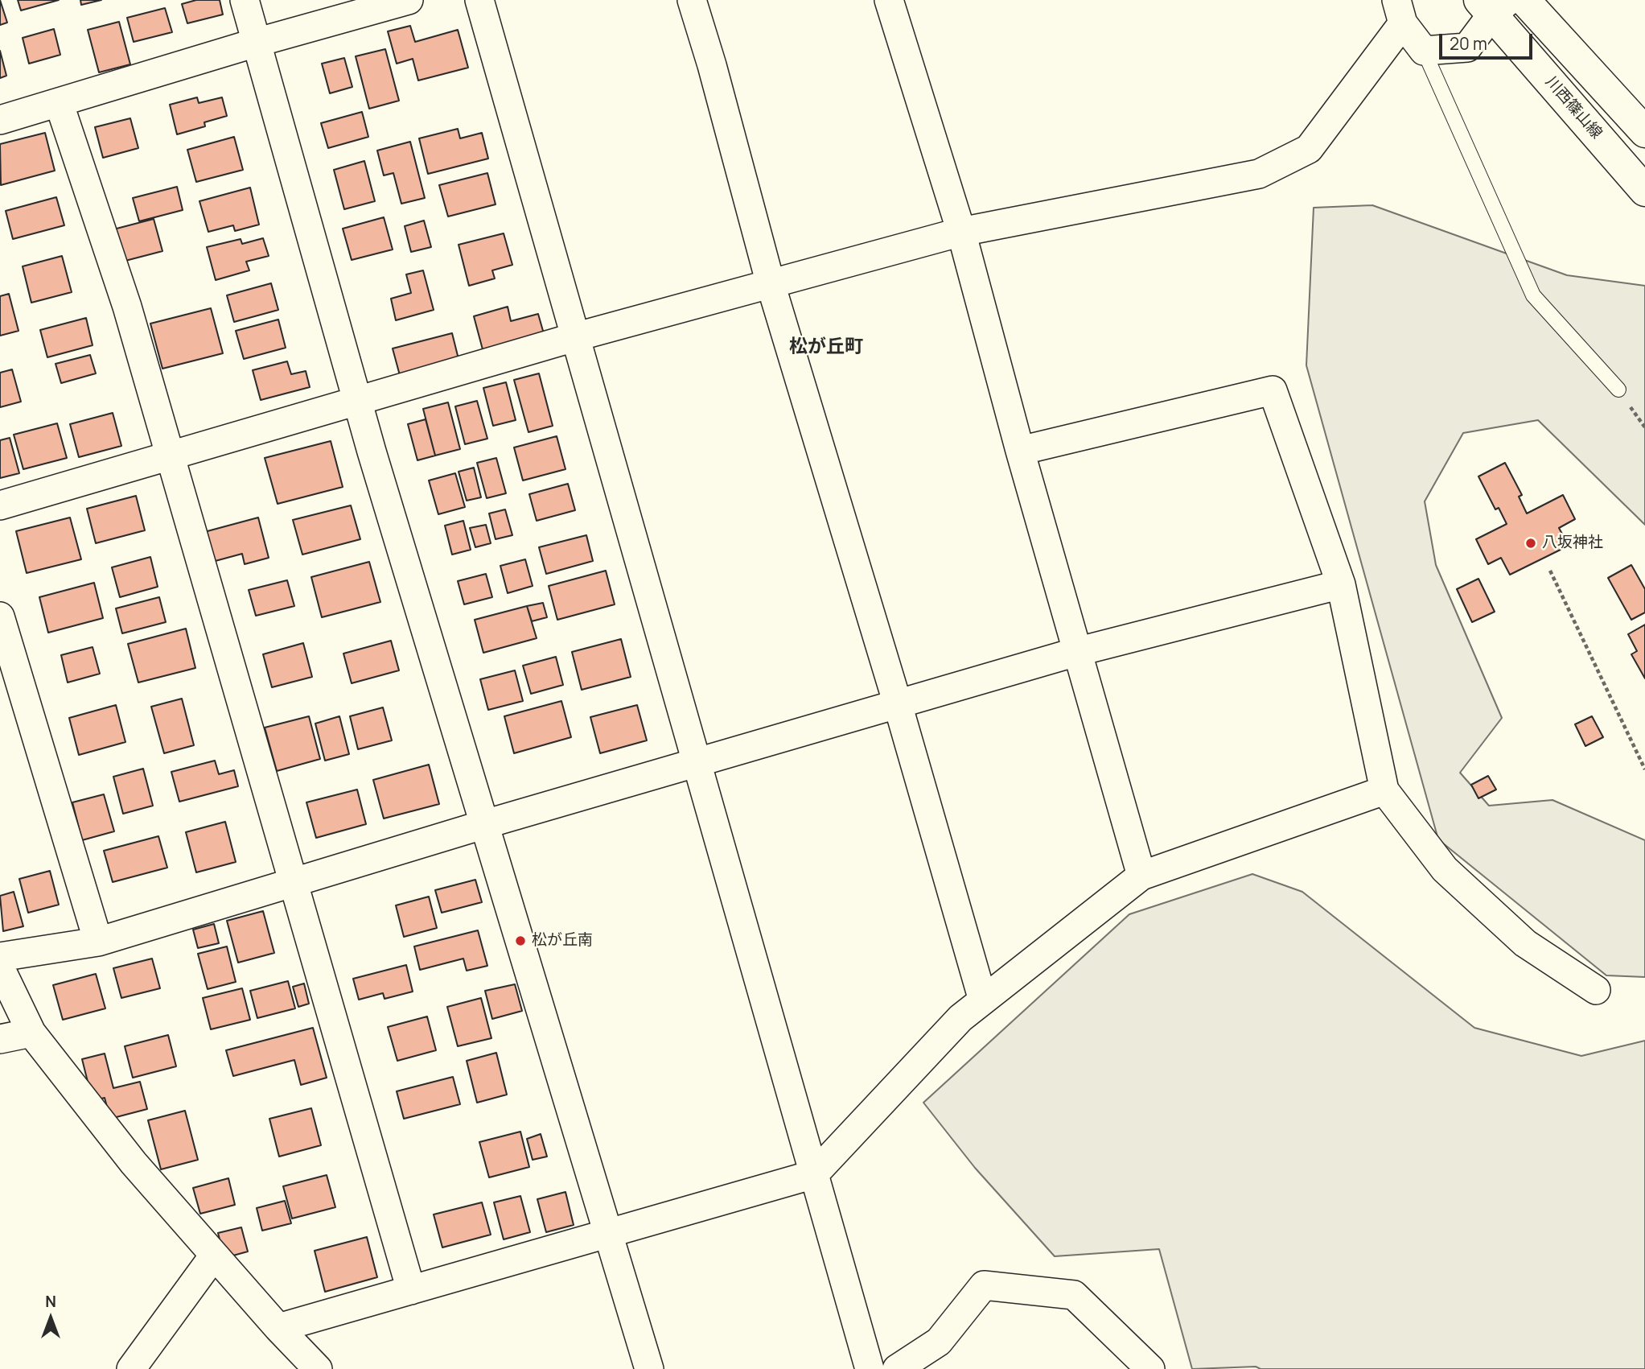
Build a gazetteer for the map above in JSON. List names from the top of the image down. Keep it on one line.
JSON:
{"streets":{"main road":["川西篠山線"]},"districts":["松が丘町"],"places":["八坂神社","松が丘南"],"scale_bar":"20 m","north":"top"}
